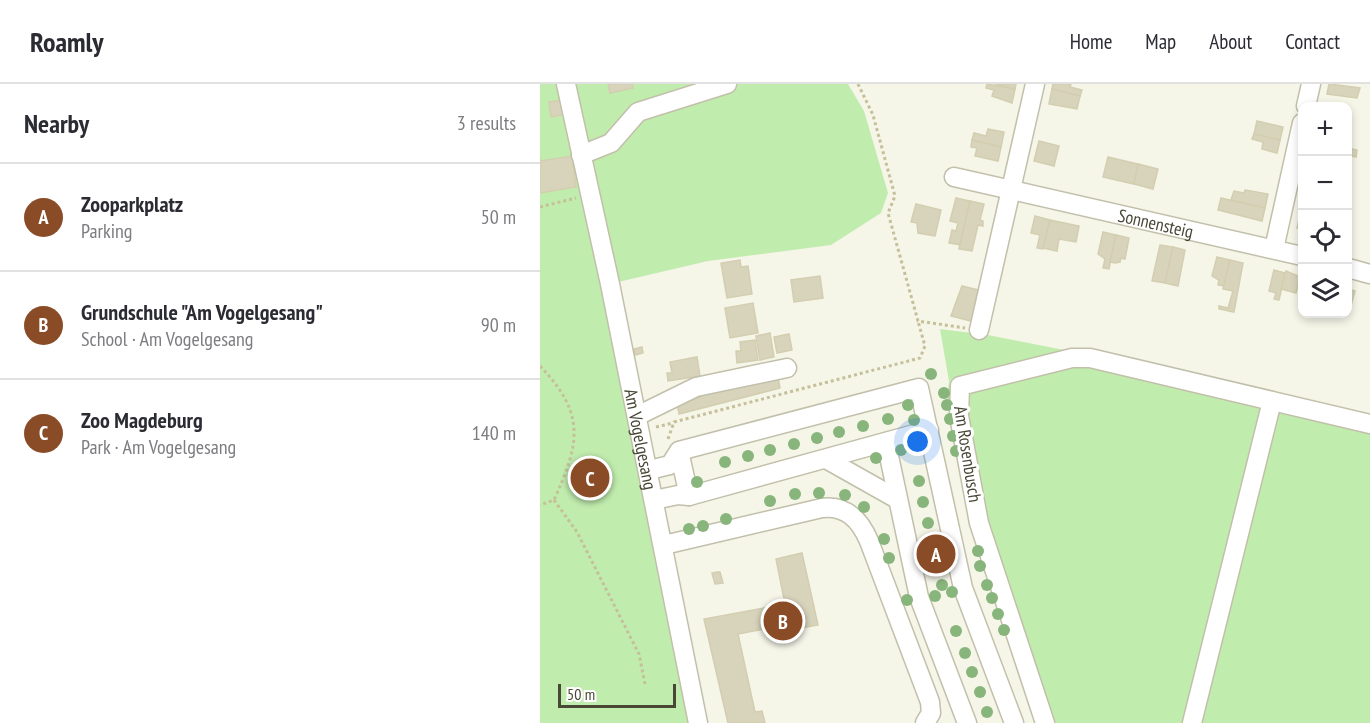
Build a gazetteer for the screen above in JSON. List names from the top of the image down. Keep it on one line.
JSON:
{"streets":{"street":["Sonnensteig","Am Vogelgesang","Am Rosenbusch"]},"scale_bar":"50 m","page":{"header":"Roamly","nav":["Home","Map","About","Contact"],"heading":["Nearby","3 results"],"map_buttons":["+","−"],"list":[{"mark":"A","name":"Zooparkplatz","note":"Parking","value":"50 m"},{"mark":"B","name":"Grundschule \"Am Vogelgesang\"","note":"School · Am Vogelgesang","value":"90 m"},{"mark":"C","name":"Zoo Magdeburg","note":"Park · Am Vogelgesang","value":"140 m"}],"pins":["C","A","B"],"scale":"50 m"}}
